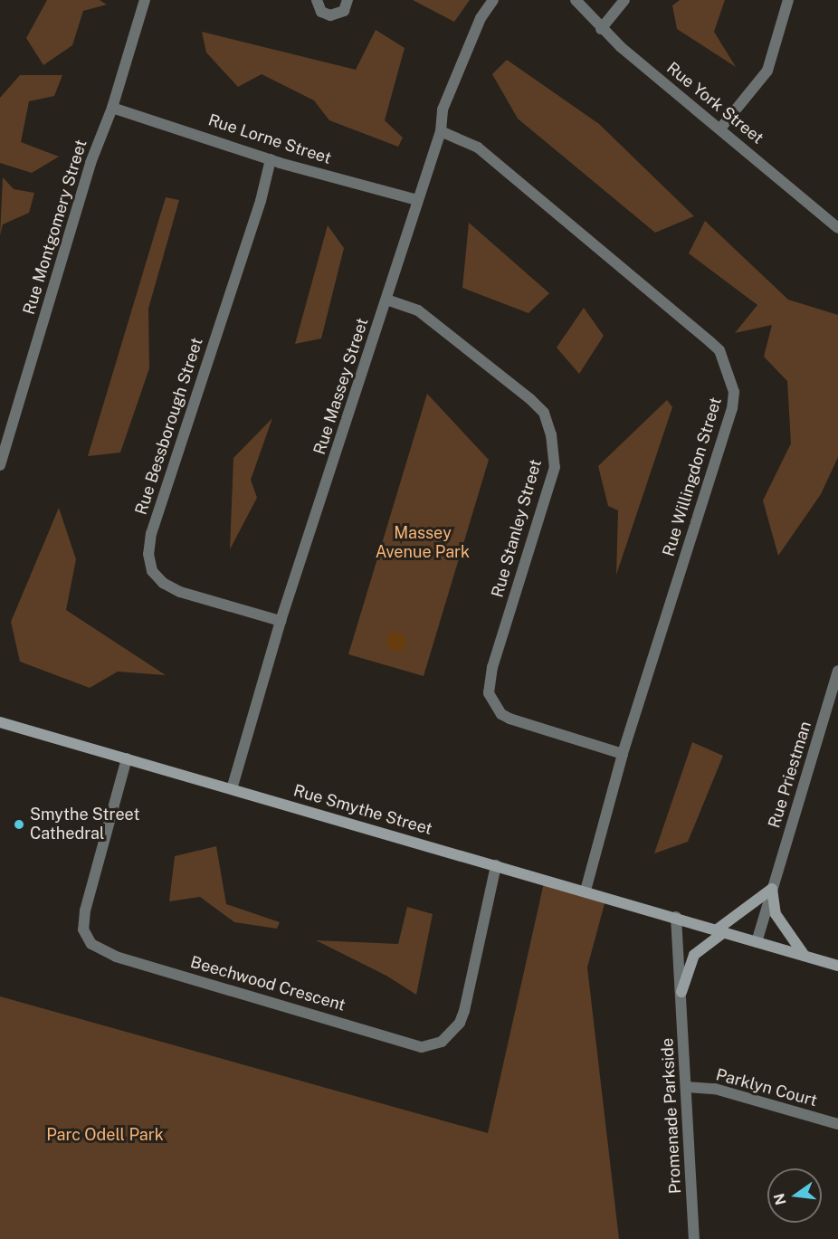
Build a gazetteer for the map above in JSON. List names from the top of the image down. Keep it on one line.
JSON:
{"streets":{"main road":["Rue Smythe Street"],"street":["Rue York Street","Rue Lorne Street","Rue Montgomery Street","Rue Massey Street","Rue Bessborough Street","Rue Willingdon Street","Rue Stanley Street","Rue Priestman","Beechwood Crescent","Parklyn Court","Promenade Parkside"]},"crossings":[["Rue Lorne Street","Rue Montgomery Street"],["Rue Lorne Street","Rue Massey Street"],["Rue Lorne Street","Rue Bessborough Street"],["Rue Massey Street","Rue Bessborough Street"],["Rue Massey Street","Rue Willingdon Street"],["Rue Massey Street","Rue Stanley Street"],["Rue Massey Street","Rue Smythe Street"],["Rue Willingdon Street","Rue Stanley Street"],["Rue Willingdon Street","Rue Smythe Street"],["Rue Priestman","Rue Smythe Street"],["Rue Smythe Street","Beechwood Crescent"],["Rue Smythe Street","Promenade Parkside"],["Parklyn Court","Promenade Parkside"]],"parks":["Massey Avenue Park","Parc Odell Park"],"places":["Smythe Street Cathedral"],"north":"left"}
